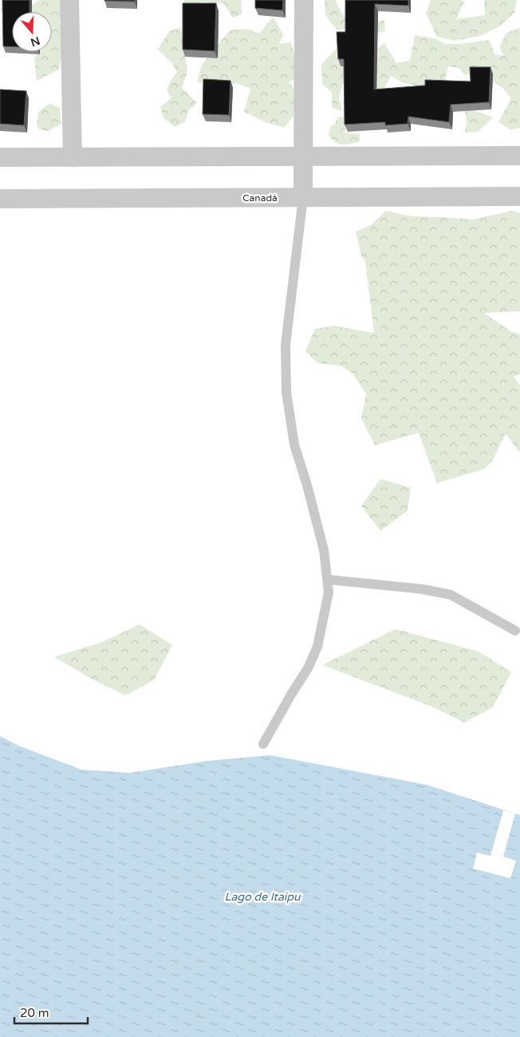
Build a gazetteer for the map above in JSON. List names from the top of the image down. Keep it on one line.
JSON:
{"streets":{"street":["Canadá"]},"water":["Lago de Itaipu"],"scale_bar":"20 m","north":"bottom"}
